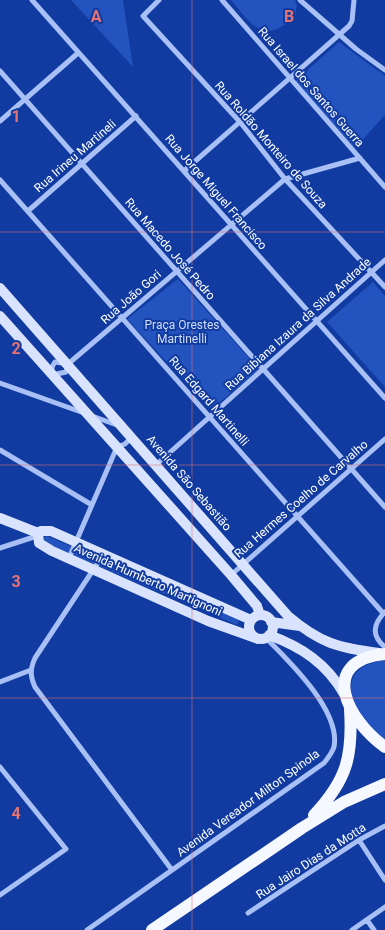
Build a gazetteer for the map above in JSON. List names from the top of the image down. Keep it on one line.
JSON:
{"streets":{"main road":["Avenida São Sebastião","Avenida Humberto Martignoni"],"street":["Rua Israel dos Santos Guerra","Rua Roldão Monteiro de Souza","Rua Irineu Martineli","Rua Jorge Miguel Francisco","Rua Macedo José Pedro","Rua João Gori","Rua Bibiana Izaura da Silva Andrade","Rua Edgard Martinelli","Rua Hermes Coelho de Carvalho","Avenida Vereador Milton Spinola","Rua Jairo Dias da Motta"]},"crossings":[["Rua Israel dos Santos Guerra","Rua João Gori"],["Rua Roldão Monteiro de Souza","Rua João Gori"],["Rua Roldão Monteiro de Souza","Rua Bibiana Izaura da Silva Andrade"],["Rua Irineu Martineli","Rua Jorge Miguel Francisco"],["Rua Irineu Martineli","Rua Macedo José Pedro"],["Rua Irineu Martineli","Rua Edgard Martinelli"],["Rua Jorge Miguel Francisco","Rua João Gori"],["Rua Jorge Miguel Francisco","Rua Bibiana Izaura da Silva Andrade"],["Rua Macedo José Pedro","Rua João Gori"],["Rua Macedo José Pedro","Rua Bibiana Izaura da Silva Andrade"],["Rua Macedo José Pedro","Rua Hermes Coelho de Carvalho"],["Rua João Gori","Rua Edgard Martinelli"],["Rua João Gori","Avenida São Sebastião"],["Rua Bibiana Izaura da Silva Andrade","Rua Edgard Martinelli"],["Rua Bibiana Izaura da Silva Andrade","Avenida São Sebastião"],["Rua Edgard Martinelli","Rua Hermes Coelho de Carvalho"],["Avenida São Sebastião","Rua Hermes Coelho de Carvalho"],["Avenida Humberto Martignoni","Avenida Vereador Milton Spinola"]],"parks":["Praça Orestes Martinelli"],"grid":{"columns":["A","B"],"rows":["1","2","3","4"]}}
